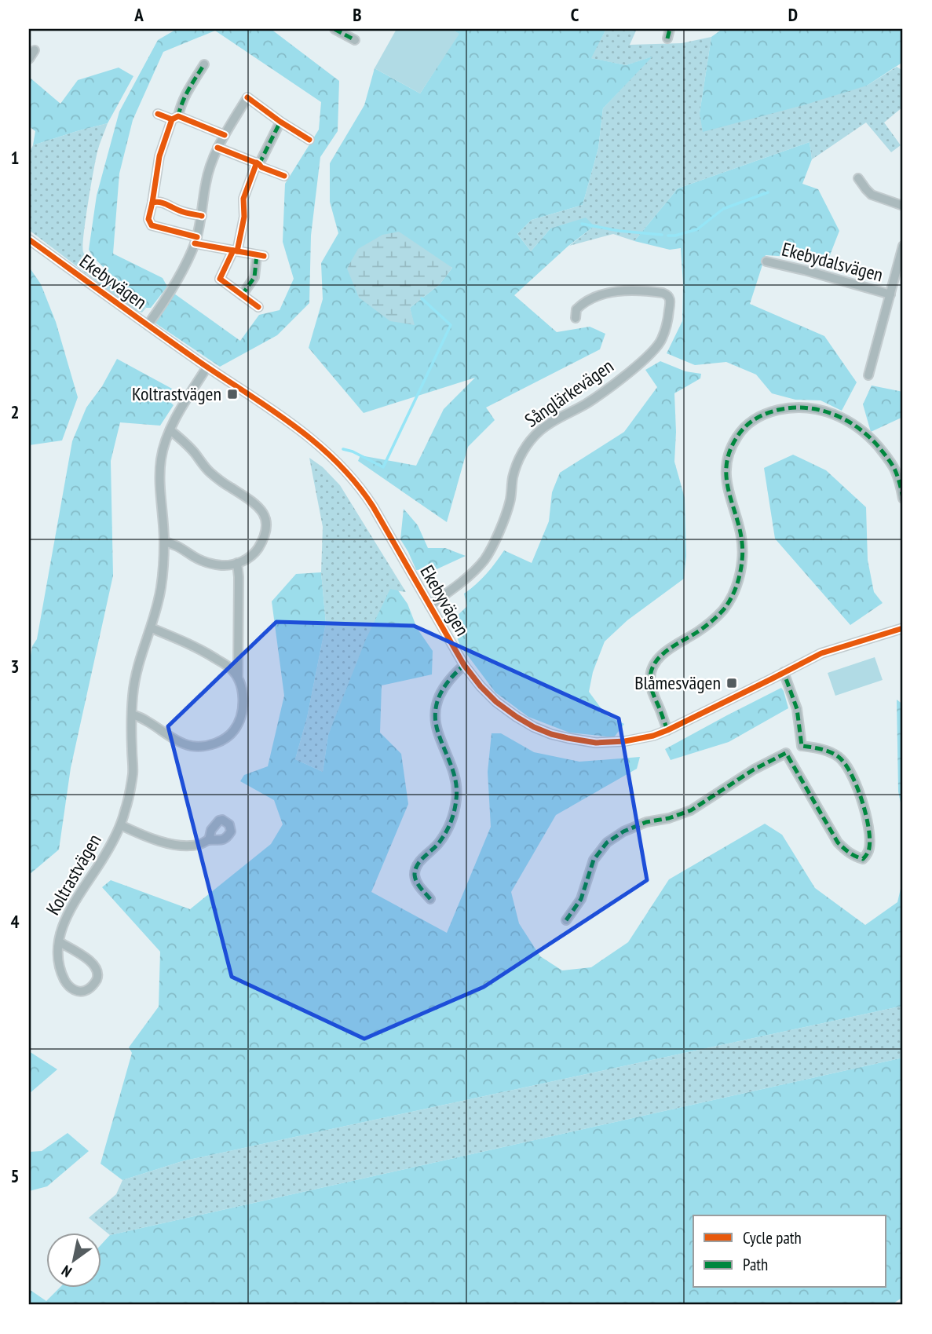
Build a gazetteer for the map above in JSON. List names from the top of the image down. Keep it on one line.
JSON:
{"streets":{"street":["Ekebydalsvägen","Ekebyvägen","Sånglärkevägen","Koltrastvägen"]},"crossings":[["Ekebyvägen","Sånglärkevägen"],["Ekebyvägen","Koltrastvägen"]],"places":{"transit":["Koltrastvägen","Blåmesvägen"]},"legend":["Cycle path","Path"],"north":"bottom left","grid":{"columns":["A","B","C","D"],"rows":["1","2","3","4","5"]}}
